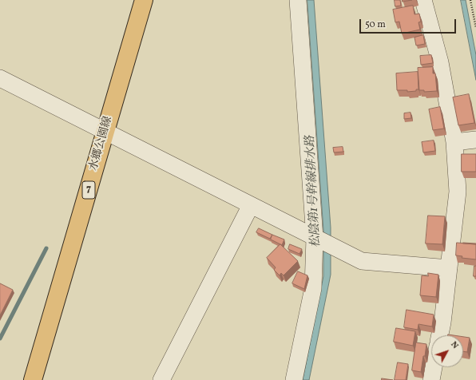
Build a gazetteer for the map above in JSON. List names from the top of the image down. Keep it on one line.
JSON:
{"streets":{"main road":["水郷公園線","7"]},"water":["松陰第1号幹線排水路"],"scale_bar":"50 m","north":"top right"}
